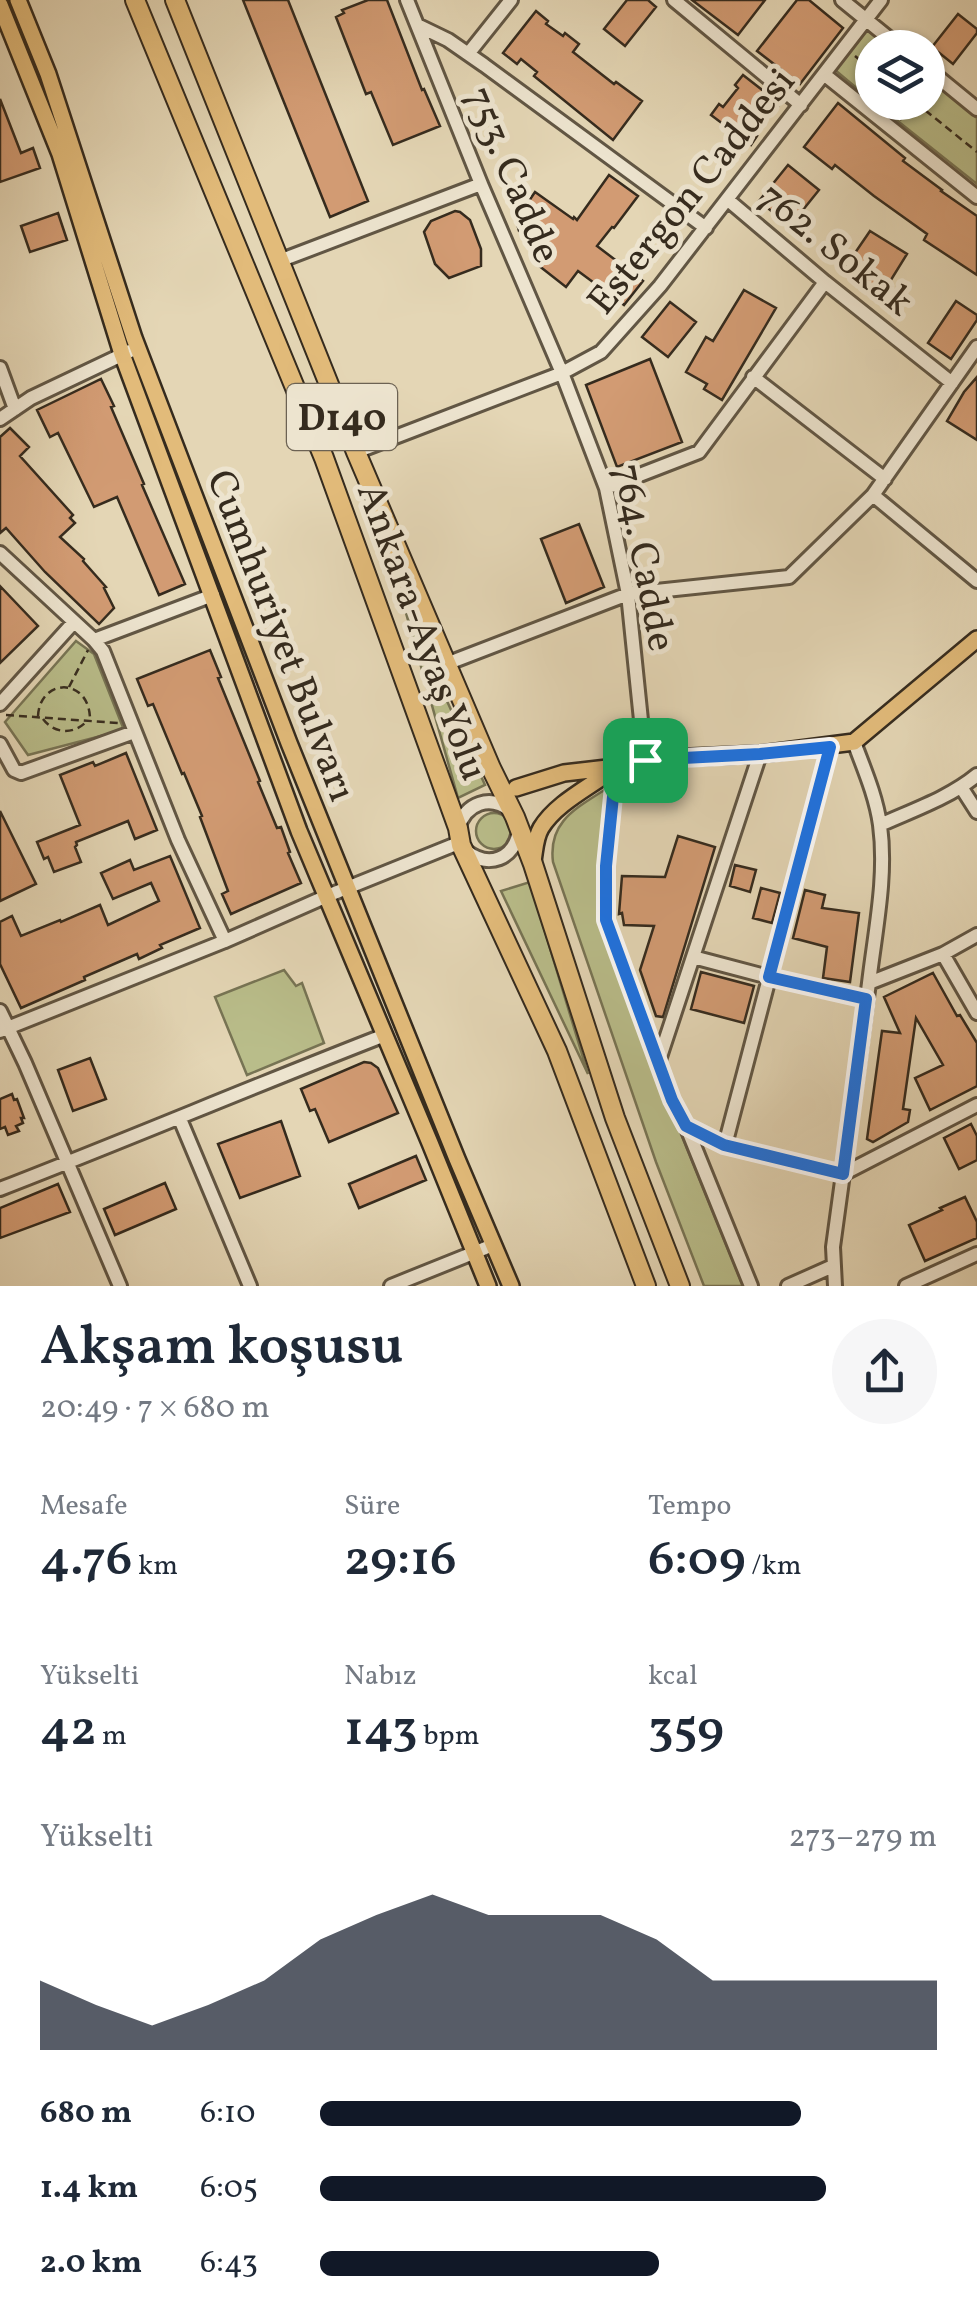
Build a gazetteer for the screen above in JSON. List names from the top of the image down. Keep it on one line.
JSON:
{"streets":{"highway":["D140","Ankara-Ayaş Yolu"],"main road":["Cumhuriyet Bulvarı"],"street":["753. Cadde","Estergon Caddesi","762. Sokak","764. Cadde"]},"crossings":[["753. Cadde","Estergon Caddesi"],["753. Cadde","764. Cadde"],["Estergon Caddesi","762. Sokak"],["Estergon Caddesi","764. Cadde"],["Estergon Caddesi","Ankara-Ayaş Yolu"]],"page":{"heading":["Akşam koşusu","20:49 · 7 × 680 m"],"stats":[["Mesafe","4.76 km"],["Süre","29:16"],["Tempo","6:09 /km"],["Yükselti","42 m"],["Nabız","143 bpm"],["kcal","359"]],"chart":["Yükselti","273–279 m"],"list":[{"name":"680 m","note":"6:10"},{"name":"1.4 km","note":"6:05"},{"name":"2.0 km","note":"6:43"}]}}
